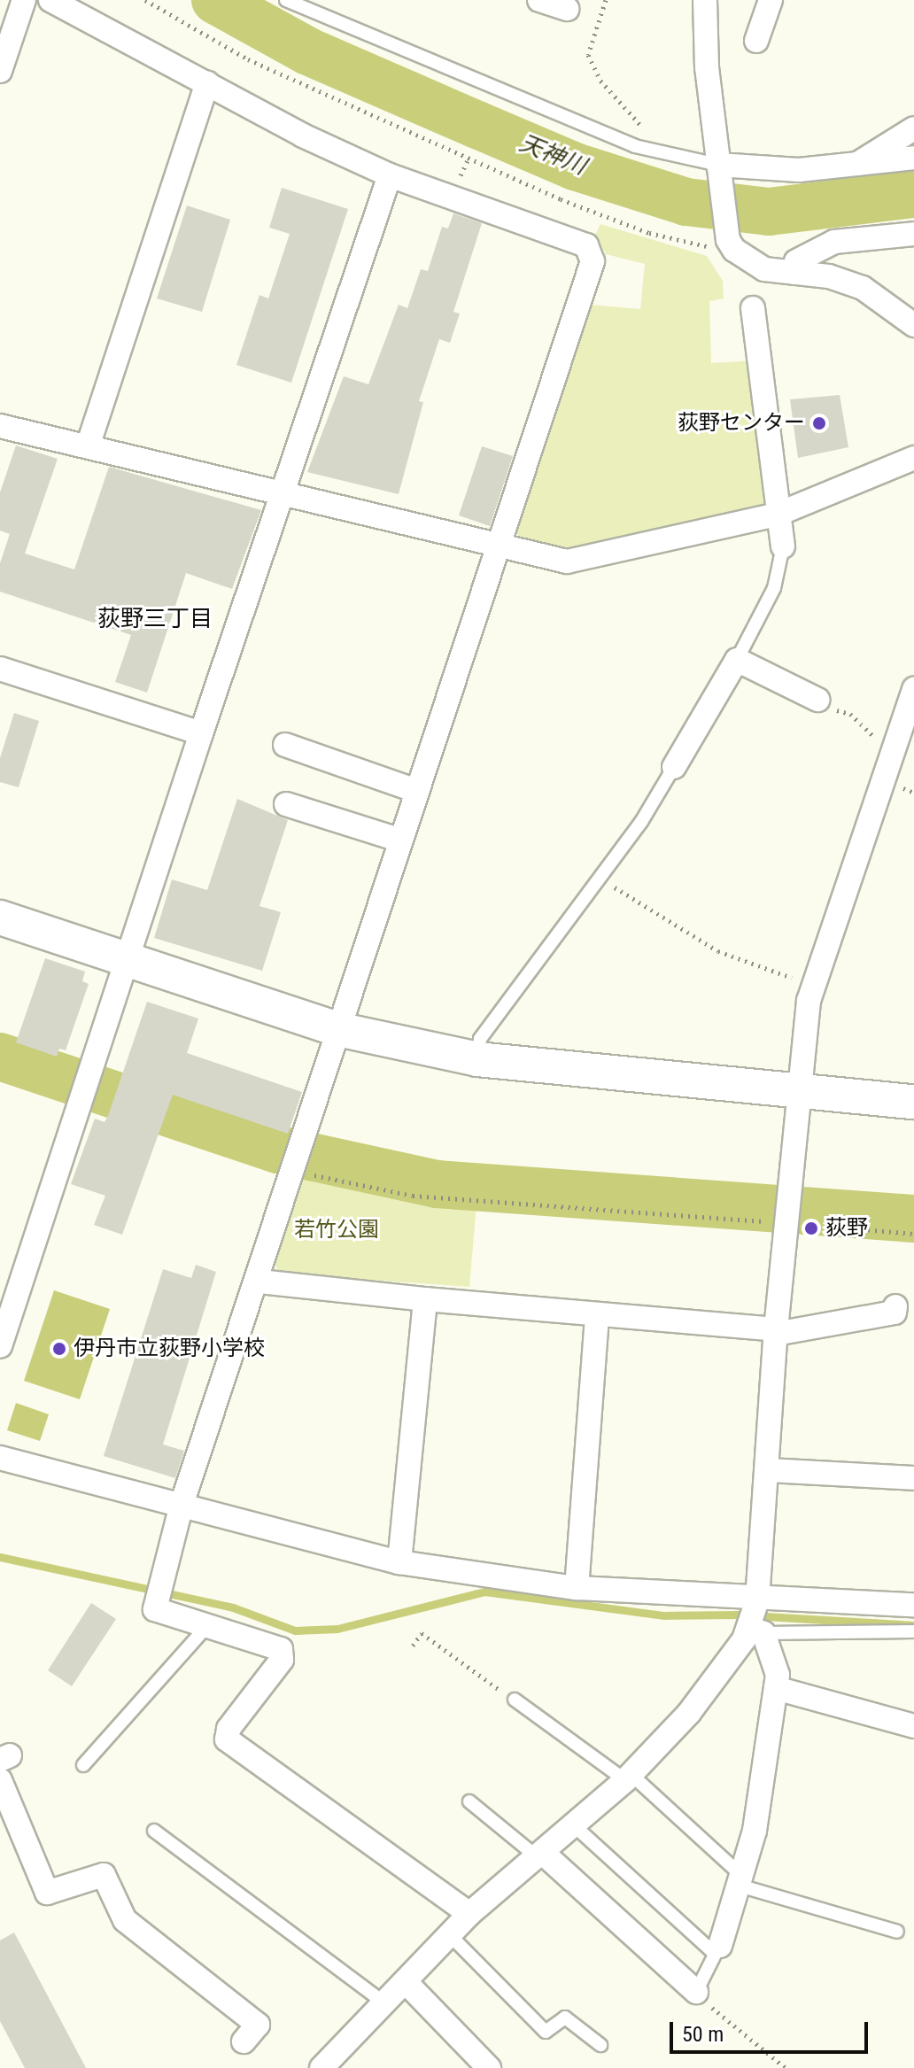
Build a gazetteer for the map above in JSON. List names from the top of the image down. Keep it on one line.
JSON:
{"districts":["荻野三丁目"],"water":["天神川"],"parks":["若竹公園"],"places":["荻野センター","荻野","伊丹市立荻野小学校"],"scale_bar":"50 m"}
